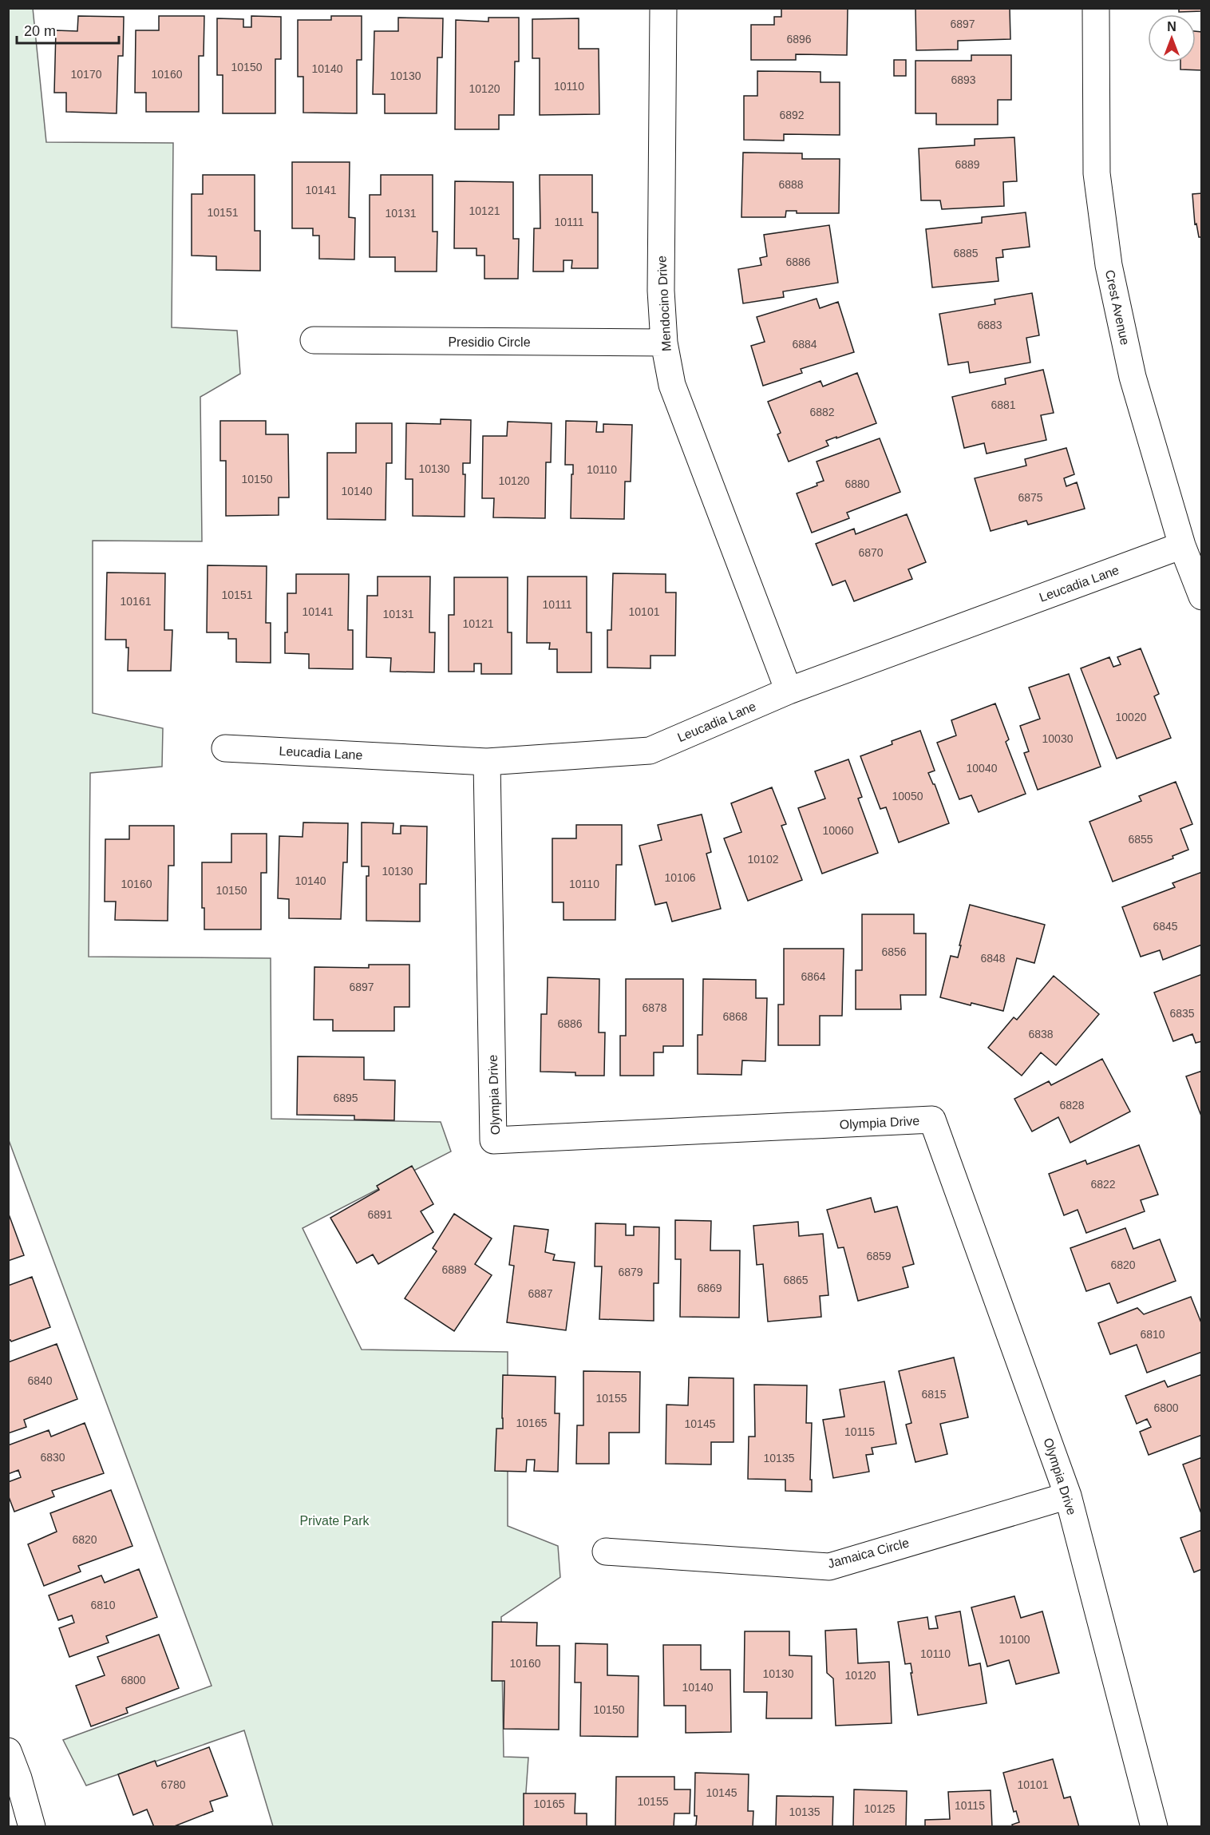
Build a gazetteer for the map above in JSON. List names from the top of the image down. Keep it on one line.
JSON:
{"streets":{"street":["Mendocino Drive","Crest Avenue","Presidio Circle","Leucadia Lane","Olympia Drive","Jamaica Circle"]},"crossings":[["Mendocino Drive","Presidio Circle"],["Mendocino Drive","Leucadia Lane"],["Crest Avenue","Leucadia Lane"],["Leucadia Lane","Olympia Drive"],["Olympia Drive","Jamaica Circle"]],"parks":["Private Park"],"house_numbers":["6897","6896","10150","10140","10170","10160","10130","6893","10110","10120","6892","6889","6888","10141","10121","10151","10131","10111","6885","6886","6883","6884","6881","6882","10130","10110","10150","10120","6880","10140","6875","6870","10151","10161","10111","10141","10101","10131","10121","10020","10030","10040","10050","10060","6855","10102","10130","10106","10140","10160","10110","10150","6845","6856","6848","6864","6897","6878","6835","6868","6886","6838","6895","6828","6822","6891","6859","6820","6889","6879","6865","6869","6887","6810","6840","6815","10155","6800","10165","10145","10115","6830","10135","6820","6810","10100","10110","10160","10130","10120","6800","10140","10150","6780","10101","10145","10155","10165","10115","10125","10135"],"scale_bar":"20 m","north":"top"}
